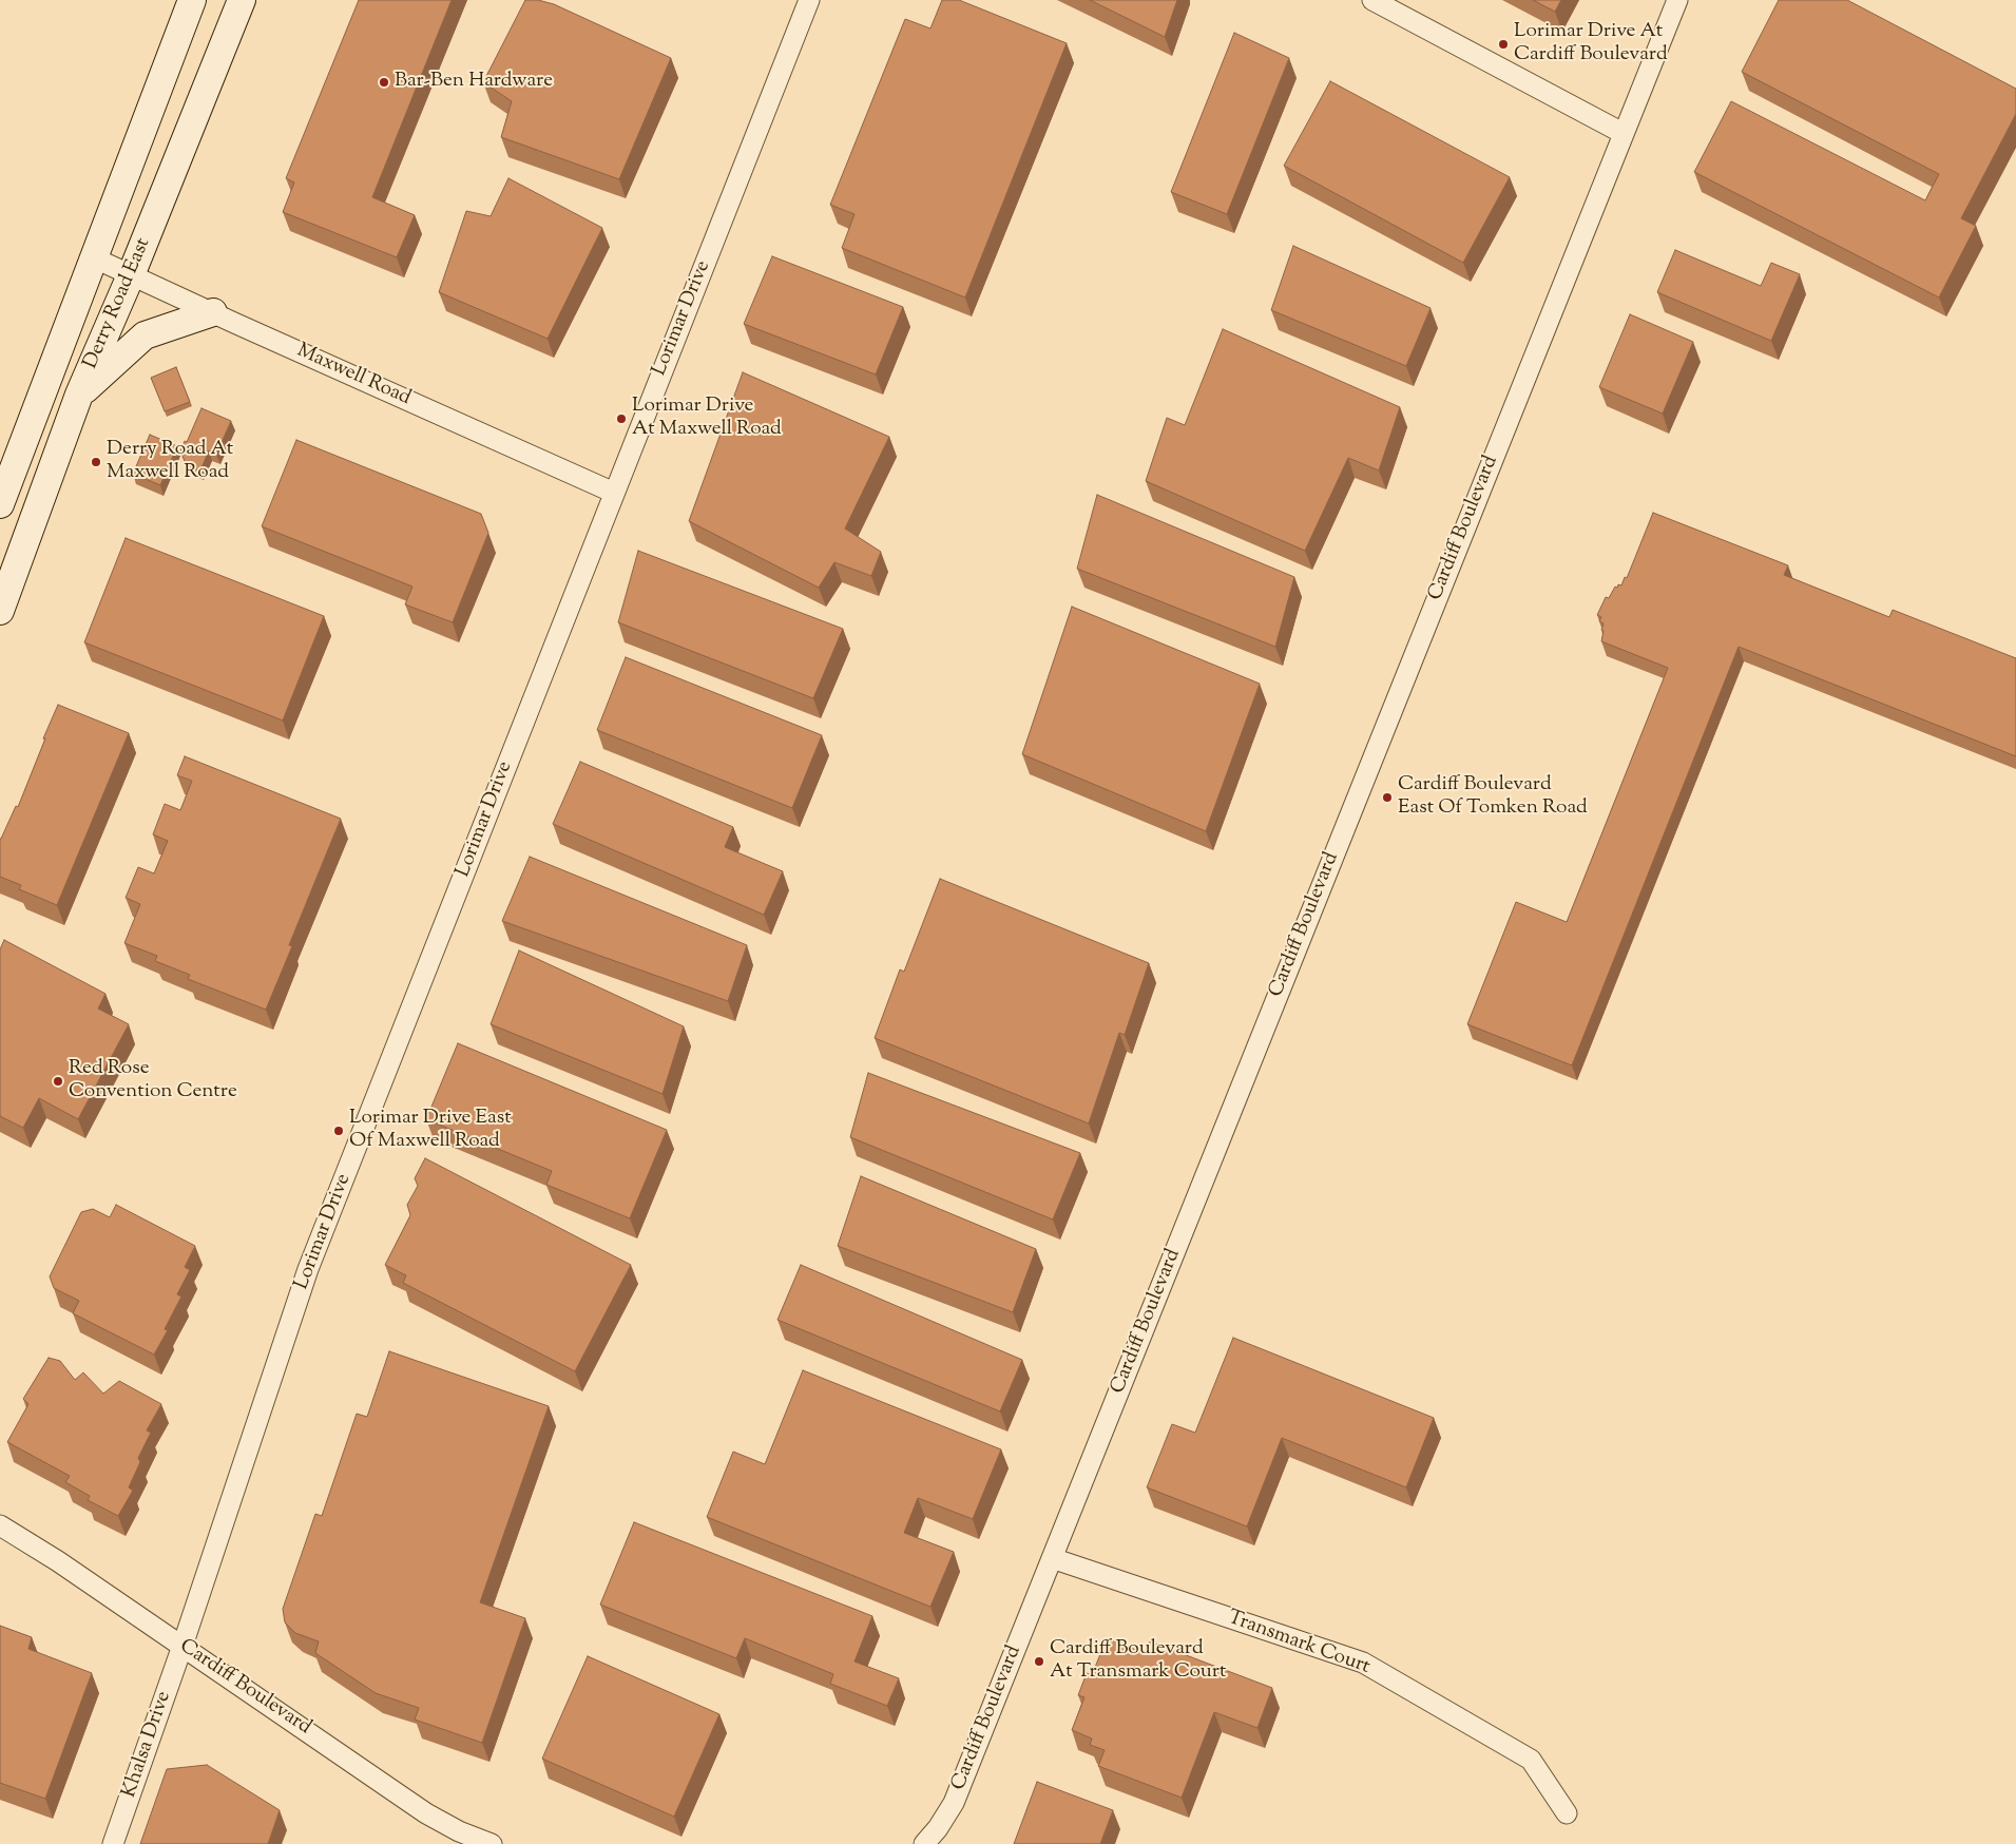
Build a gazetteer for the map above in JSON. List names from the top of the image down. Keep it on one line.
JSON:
{"streets":{"main road":["Derry Road East"],"street":["Lorimar Drive","Maxwell Road","Cardiff Boulevard","Transmark Court","Khalsa Drive"]},"crossings":[["Derry Road East","Maxwell Road"],["Lorimar Drive","Maxwell Road"],["Lorimar Drive","Cardiff Boulevard"],["Lorimar Drive","Khalsa Drive"],["Cardiff Boulevard","Transmark Court"],["Cardiff Boulevard","Khalsa Drive"]],"places":["Lorimar Drive At Cardiff Boulevard","Bar-Ben Hardware","Lorimar Drive At Maxwell Road","Derry Road At Maxwell Road","Cardiff Boulevard East Of Tomken Road","Red Rose Convention Centre","Lorimar Drive East Of Maxwell Road","Cardiff Boulevard At Transmark Court"]}
